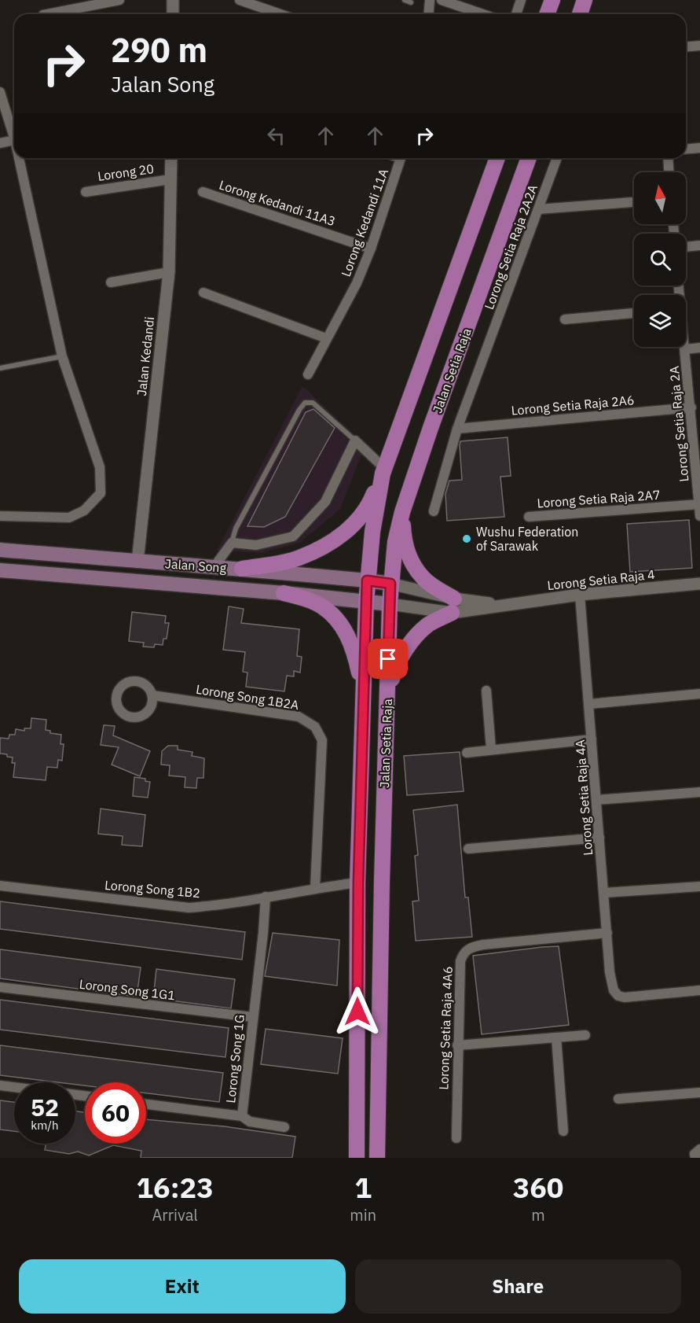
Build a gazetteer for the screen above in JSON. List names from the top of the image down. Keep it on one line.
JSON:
{"streets":{"main road":["Jalan Setia Raja","Jalan Song"],"street":["Lorong 20","Lorong Kedandi 11A3","Lorong Kedandi 11A","Lorong Setia Raja 2A2A","Jalan Kedandi","Lorong Setia Raja 2A6","Lorong Setia Raja 2A","Lorong Setia Raja 2A7","Lorong Setia Raja 4","Lorong Song 1B2A","Lorong Setia Raja 4A","Lorong Song 1B2","Lorong Song 1G1","Lorong Setia Raja 4A6","Lorong Song 1G"]},"crossings":[["Lorong 20","Jalan Kedandi"],["Lorong Kedandi 11A3","Lorong Kedandi 11A"],["Lorong Setia Raja 2A2A","Lorong Setia Raja 2A6"],["Jalan Kedandi","Jalan Song"],["Jalan Setia Raja","Jalan Song"],["Jalan Setia Raja","Lorong Setia Raja 4"],["Jalan Setia Raja","Lorong Song 1B2"],["Lorong Setia Raja 2A6","Lorong Setia Raja 2A"],["Lorong Setia Raja 2A","Lorong Setia Raja 2A7"],["Jalan Song","Lorong Setia Raja 4"],["Lorong Setia Raja 4","Lorong Setia Raja 4A"],["Lorong Song 1B2A","Lorong Song 1B2"],["Lorong Setia Raja 4A","Lorong Setia Raja 4A6"],["Lorong Song 1B2","Lorong Song 1G"],["Lorong Song 1G1","Lorong Song 1G"]],"places":["Wushu Federation of Sarawak"],"north":"top","page":{"turn":["290 m","Jalan Song"],"speed":"52 km/h","limit":"60","eta":["16:23","Arrival","1","min","360","m"],"buttons":["Exit","Share"]}}
